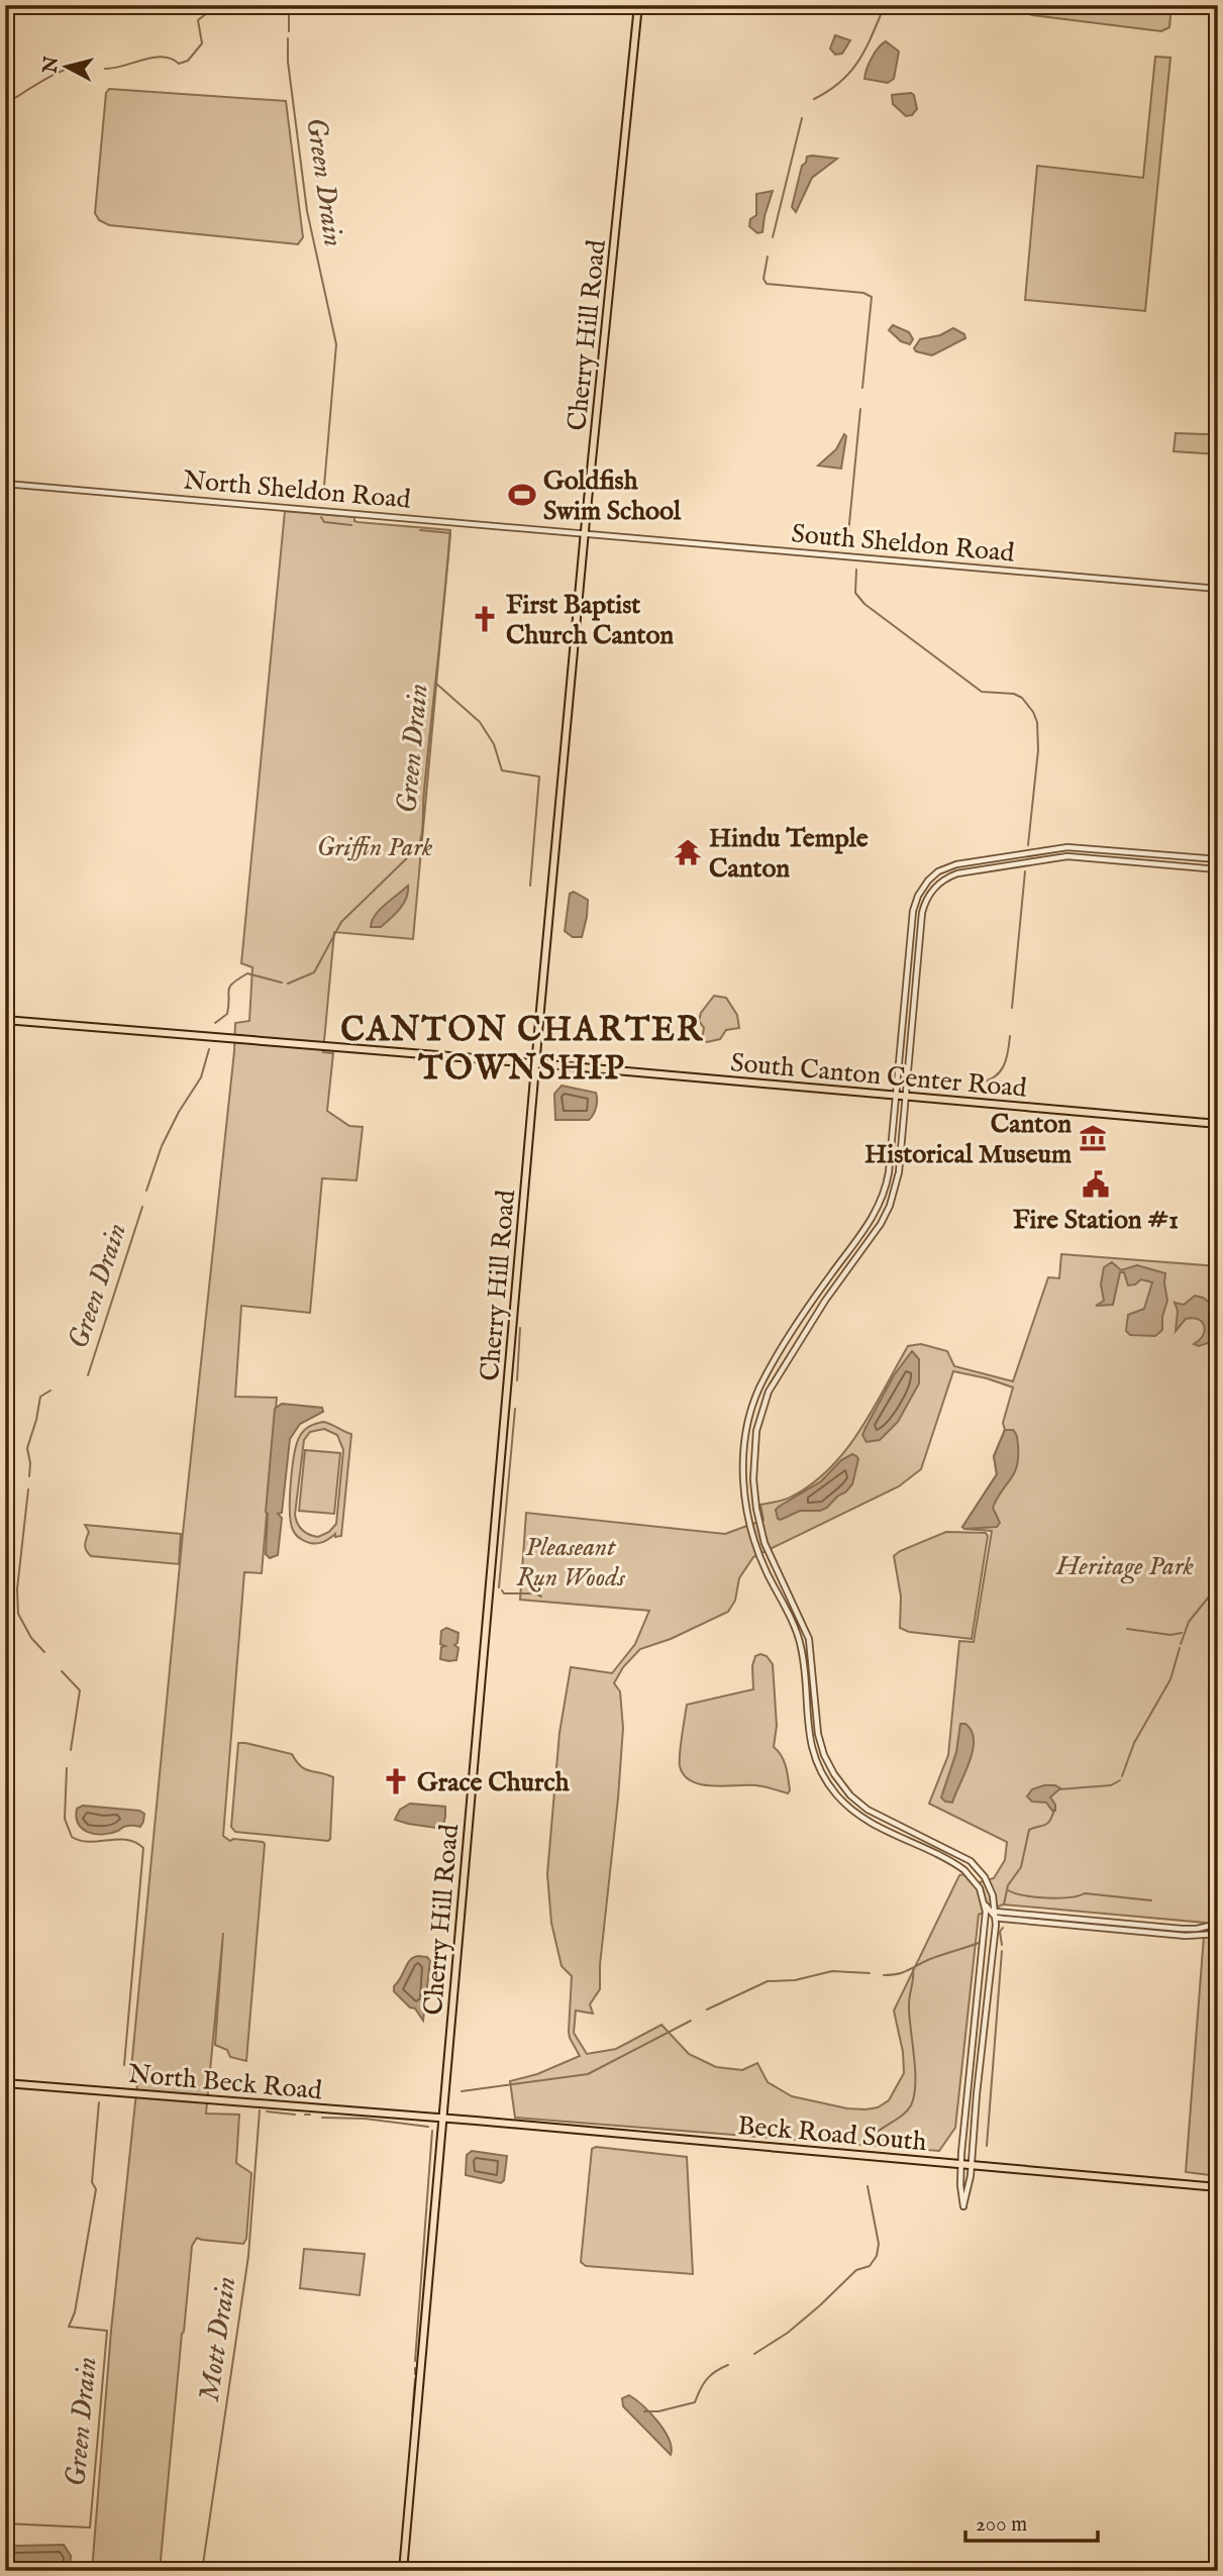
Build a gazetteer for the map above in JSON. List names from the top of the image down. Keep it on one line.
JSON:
{"streets":{"main road":["Cherry Hill Road","South Canton Center Road","North Beck Road","Beck Road South"],"street":["North Sheldon Road","South Sheldon Road"]},"crossings":[["Cherry Hill Road","North Sheldon Road"],["Cherry Hill Road","South Sheldon Road"],["Cherry Hill Road","South Canton Center Road"],["Cherry Hill Road","North Beck Road"],["Cherry Hill Road","Beck Road South"],["North Sheldon Road","South Sheldon Road"],["North Beck Road","Beck Road South"]],"districts":["CANTON CHARTER TOWNSHIP"],"water":["Green Drain","Mott Drain"],"parks":["Griffin Park","Pleaseant Run Woods","Heritage Park"],"places":{"sports":["Goldfish Swim School"],"church":["First Baptist Church Canton","Grace Church"],"temple":["Hindu Temple Canton"],"museum":["Canton Historical Museum"],"public building":["Fire Station #1"]},"scale_bar":"200 m","north":"left"}
